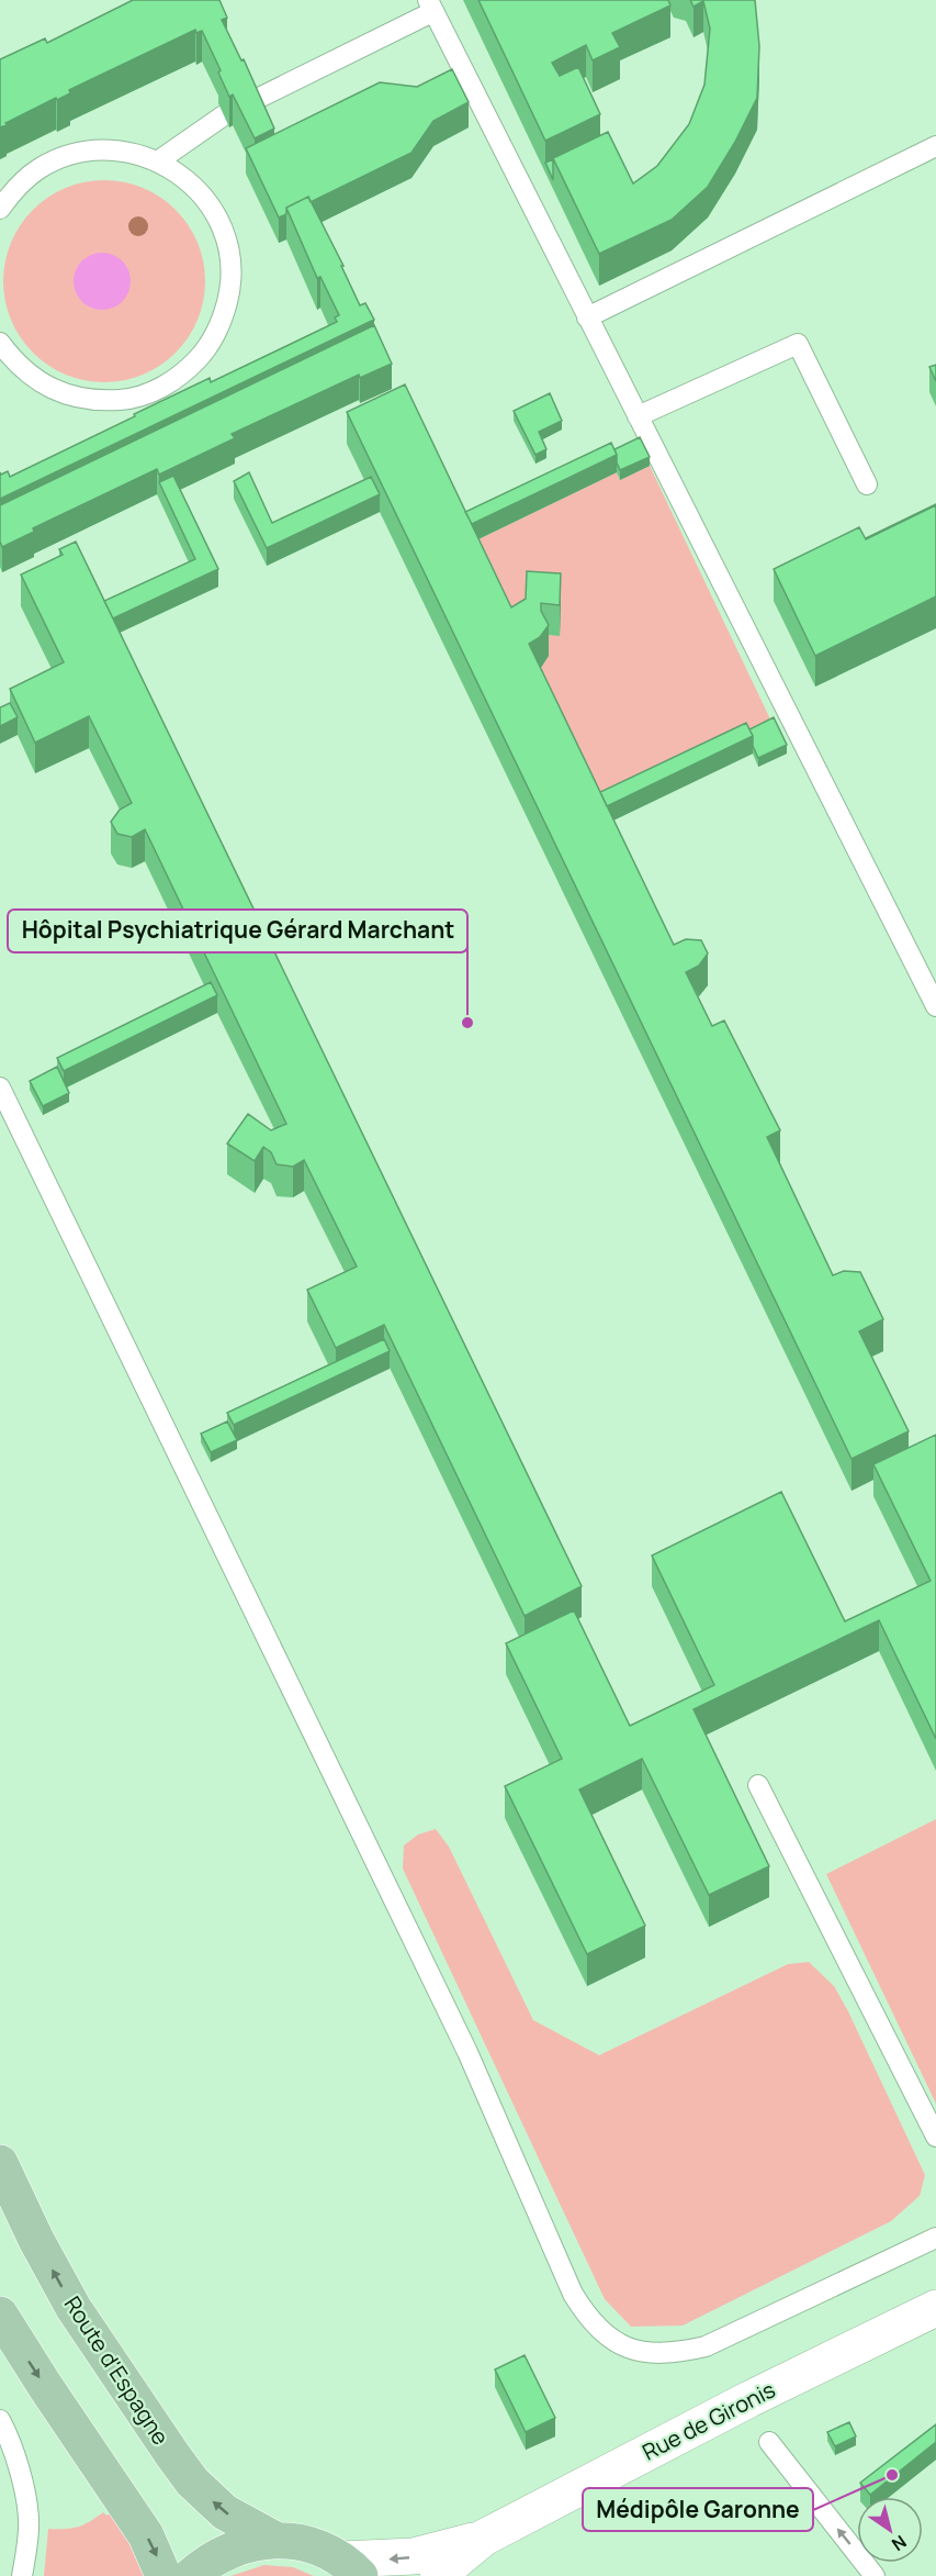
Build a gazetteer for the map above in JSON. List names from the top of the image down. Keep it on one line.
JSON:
{"streets":{"main road":["Route d'Espagne"],"street":["Rue de Gironis"]},"places":["Hôpital Psychiatrique Gérard Marchant","Médipôle Garonne"],"north":"bottom right"}
